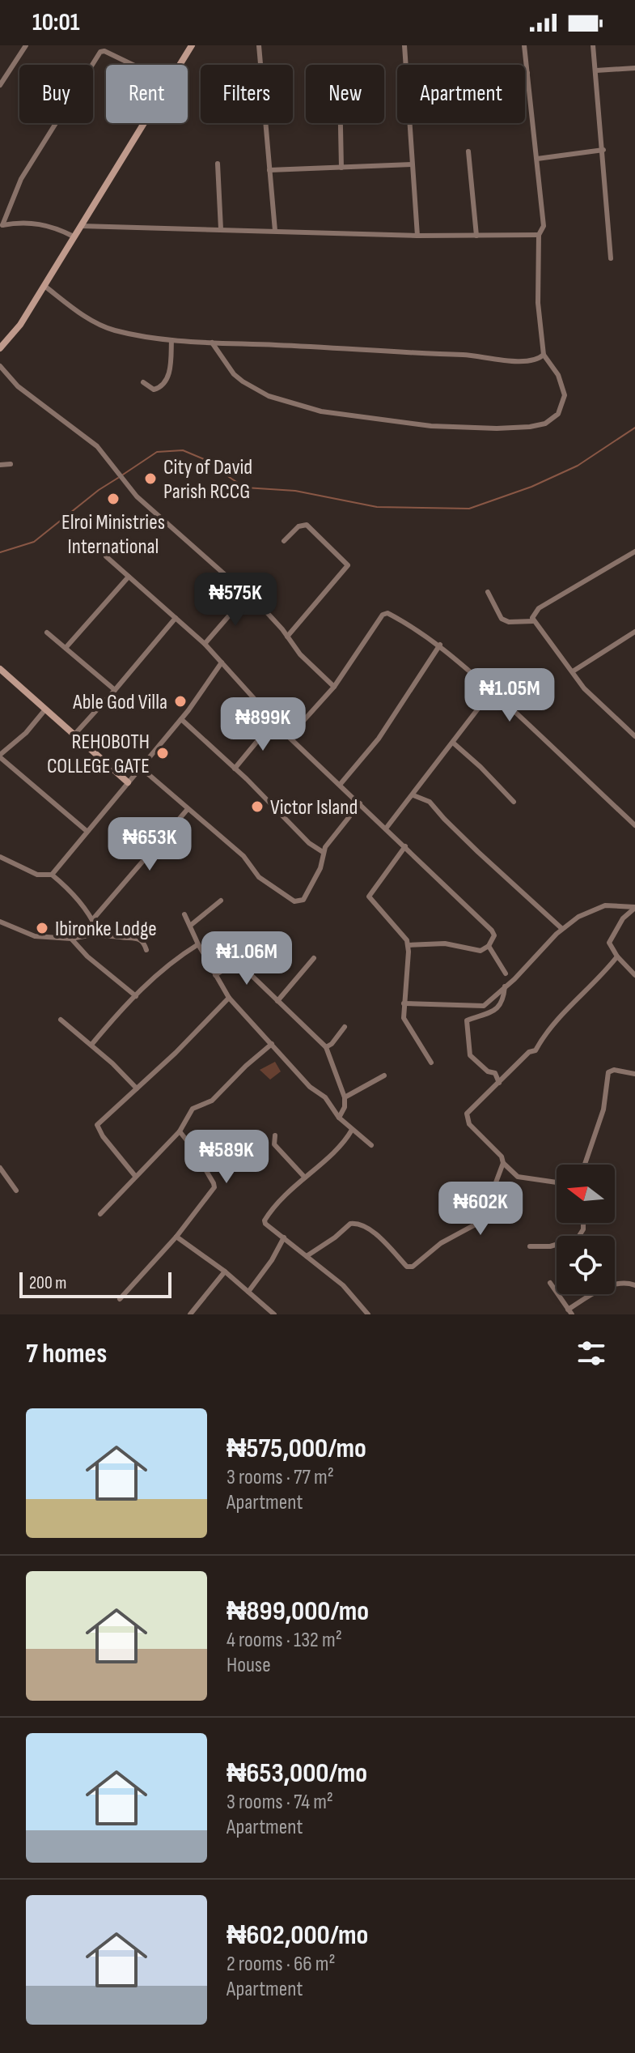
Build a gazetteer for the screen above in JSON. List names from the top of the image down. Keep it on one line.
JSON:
{"places":["City of David Parish RCCG","Elroi Ministries International","Able God Villa","REHOBOTH COLLEGE GATE","Victor Island","Ibironke Lodge"],"scale_bar":"200 m","north":"left","page":{"status":"10:01","chip":["Buy","Rent","Filters","New","Apartment"],"price":["₦575K","₦1.05M","₦899K","₦653K","₦1.06M","₦589K","₦602K"],"scale":"200 m","heading":"7 homes","list":[{"name":"₦575,000/mo","note":"3 rooms · 77 m² · Apartment"},{"name":"₦899,000/mo","note":"4 rooms · 132 m² · House"},{"name":"₦653,000/mo","note":"3 rooms · 74 m² · Apartment"},{"name":"₦602,000/mo","note":"2 rooms · 66 m² · Apartment"}]}}
